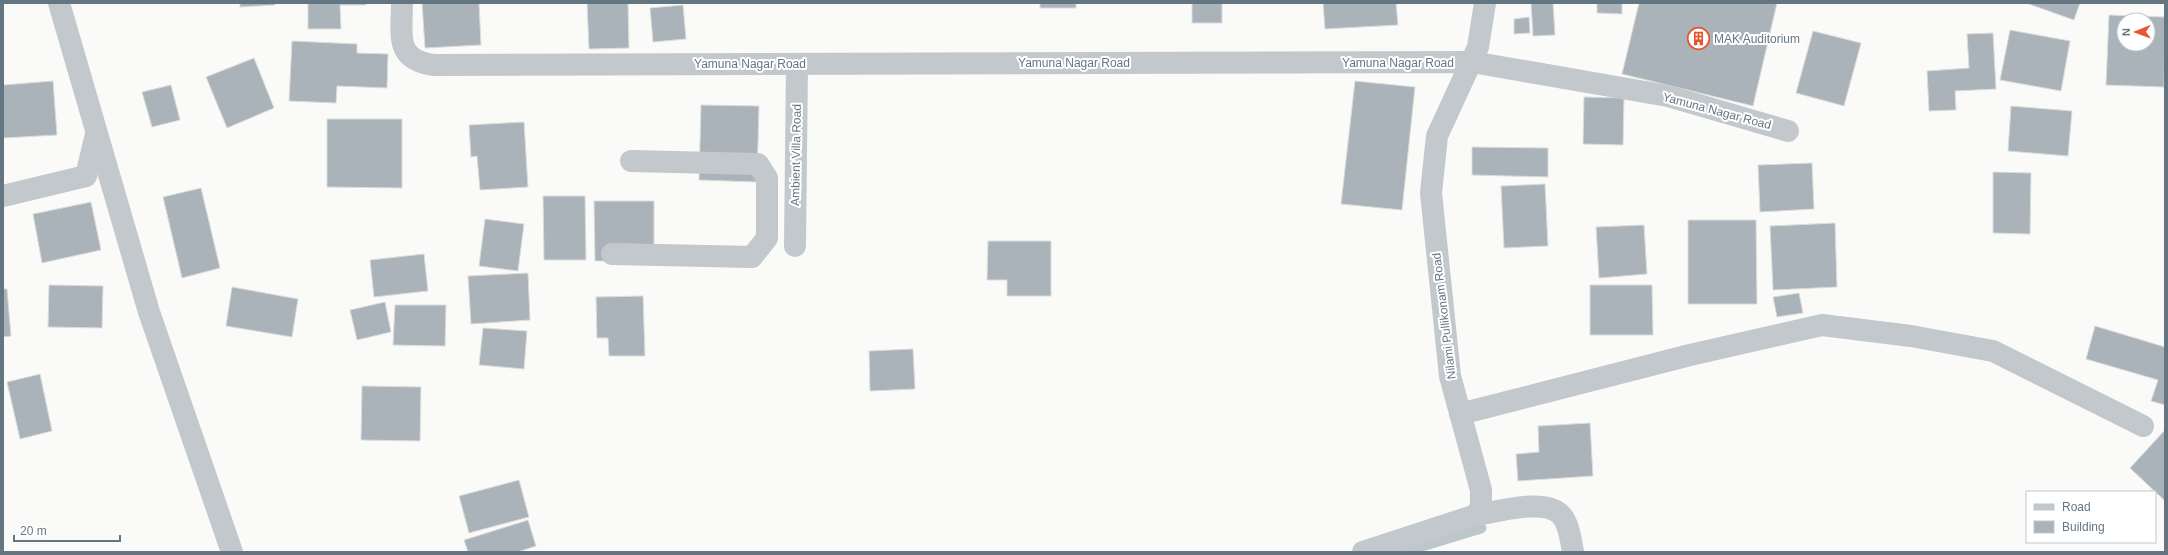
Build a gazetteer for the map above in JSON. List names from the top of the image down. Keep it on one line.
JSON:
{"streets":{"street":["Yamuna Nagar Road","Ambient Villa Road","Nilami Pullikonam Road"]},"crossings":[["Yamuna Nagar Road","Ambient Villa Road"],["Yamuna Nagar Road","Nilami Pullikonam Road"]],"places":{"building":["MAK Auditorium"]},"legend":["Road","Building"],"scale_bar":"20 m","north":"left"}
